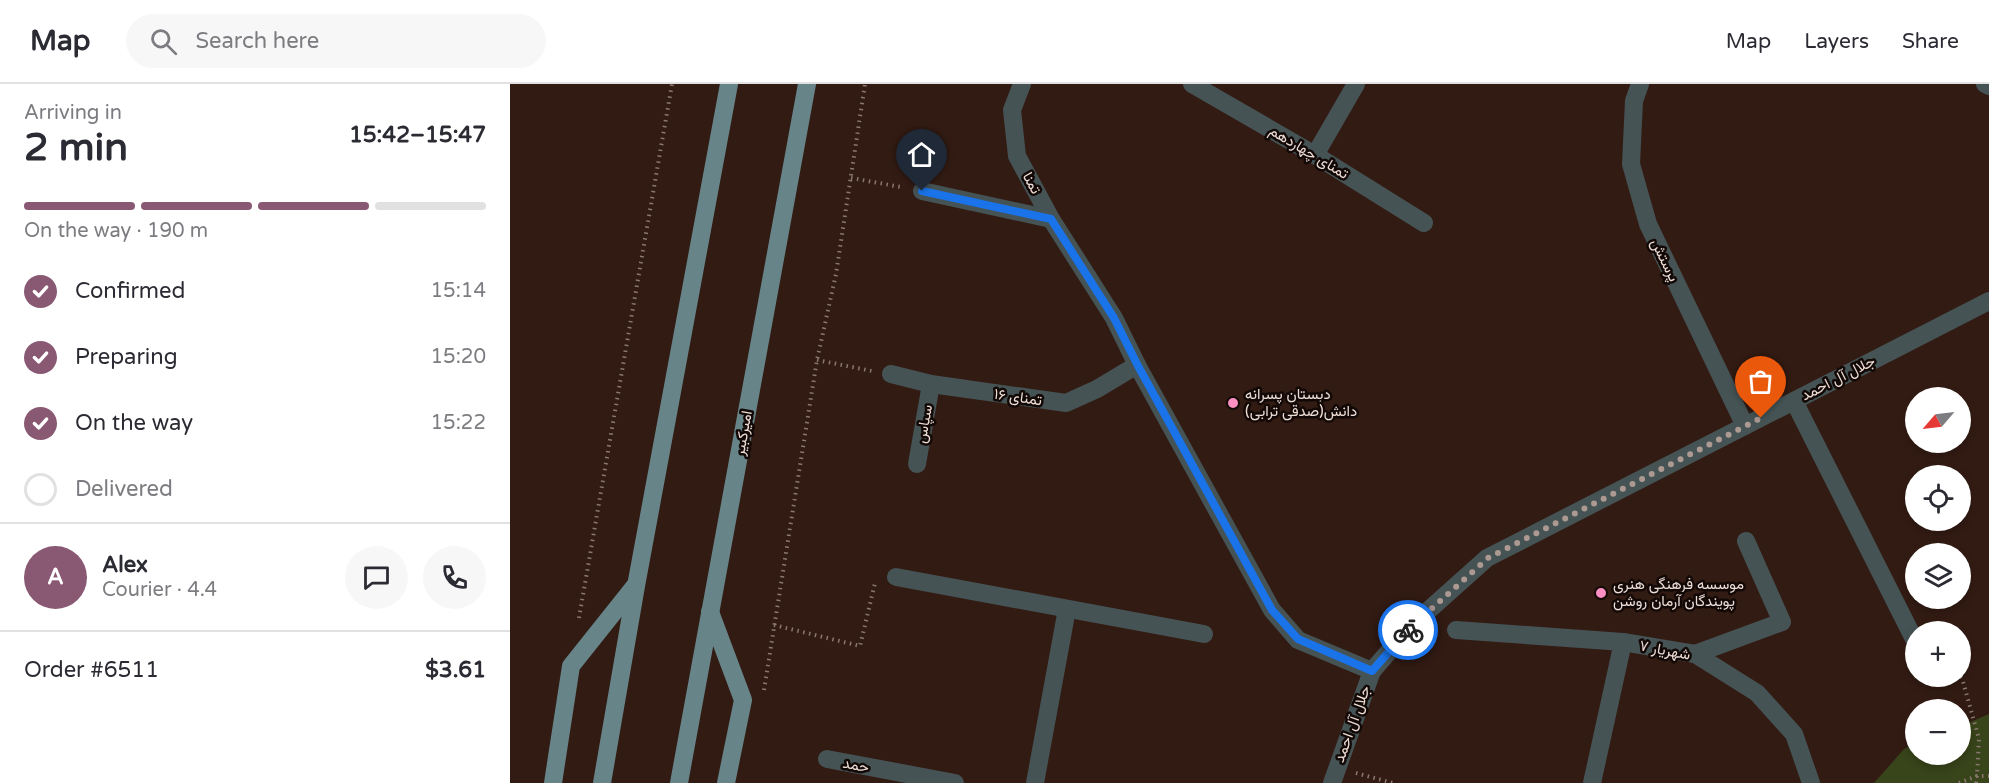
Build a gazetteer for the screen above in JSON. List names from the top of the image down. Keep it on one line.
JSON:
{"streets":{"main road":["امیرکبیر"],"street":["تمنای چهاردهم","تمنا","پرستش","جلال آل احمد","تمنای ۱۶","سپاس","شهریار ۷","حمد"]},"crossings":[["تمنا","جلال آل احمد"],["تمنا","تمنای ۱۶"],["پرستش","جلال آل احمد"],["تمنای ۱۶","سپاس"]],"places":["دبستان پسرانه دانش(صدقی ترابی)","موسسه فرهنگی هنری پویندگان آرمان روشن"],"north":"bottom left","page":{"header":"Map","search":"Search here","nav":["Map","Layers","Share"],"heading":["2 min","Arriving in","15:42–15:47"],"panel":["Alex","Courier · 4.4","Order #6511","$3.61"],"bar":"On the way · 190 m","list":[["Confirmed","15:14"],["Preparing","15:20"],["On the way","15:22"],"Delivered"],"map_buttons":["+","−"],"round":"A"}}
